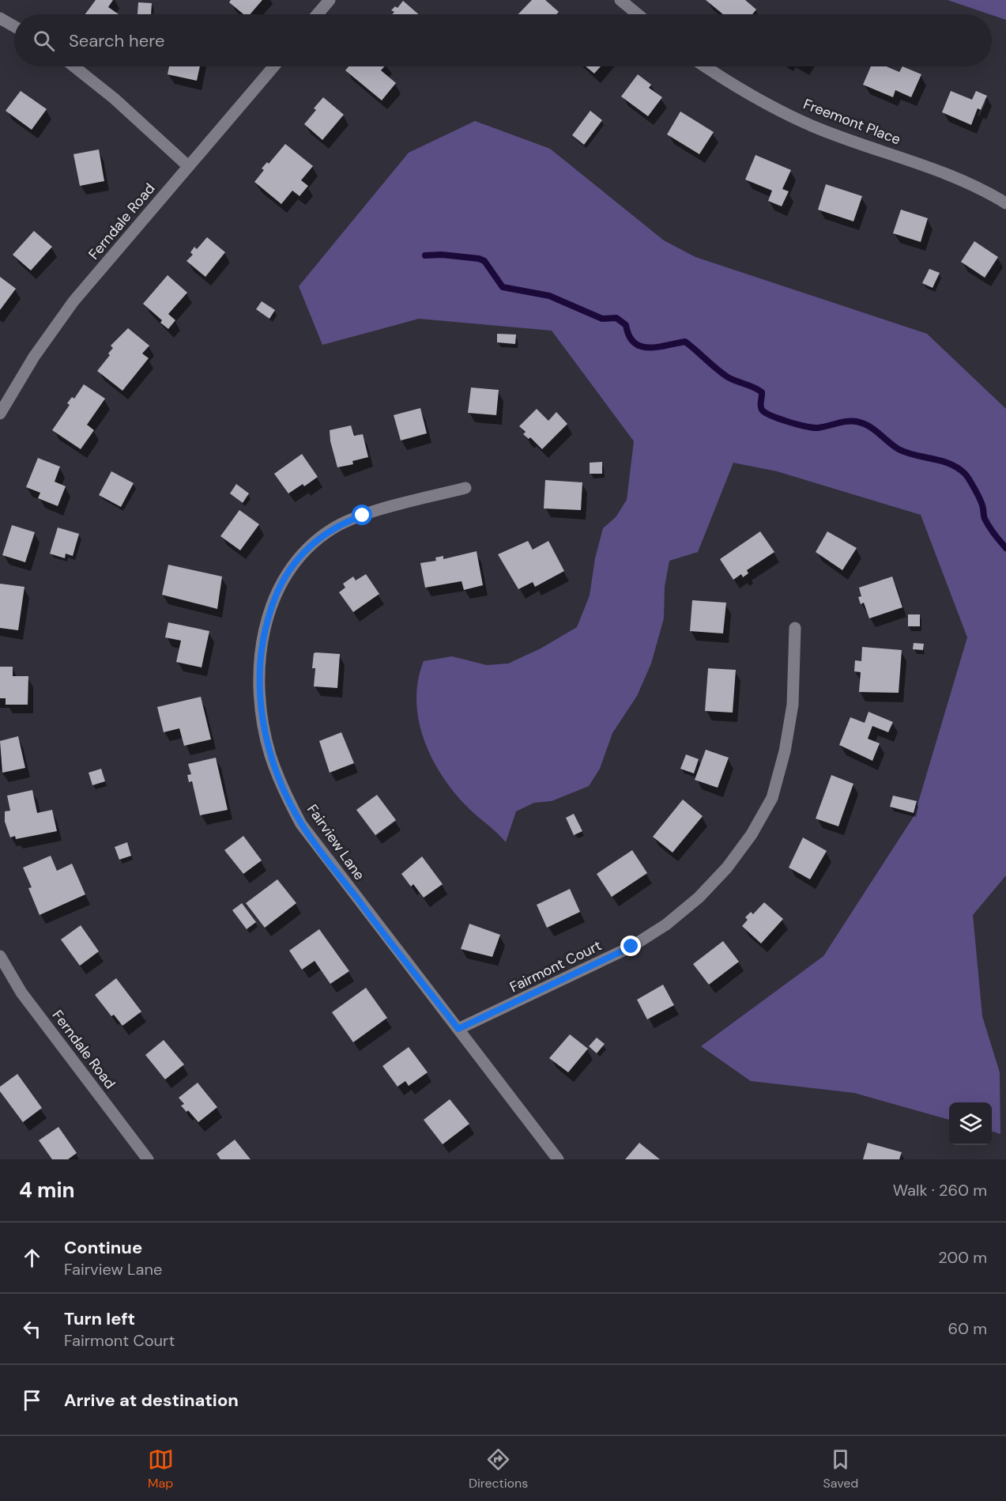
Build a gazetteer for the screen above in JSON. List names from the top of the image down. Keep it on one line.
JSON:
{"streets":{"street":["Freemont Place","Ferndale Road","Fairview Lane","Fairmont Court"]},"crossings":[["Fairview Lane","Fairmont Court"]],"page":{"search":"Search here","heading":["4 min","Walk · 260 m"],"list":[["Continue","Fairview Lane","200 m"],["Turn left","Fairmont Court","60 m"],"Arrive at destination"],"nav":["Map","Directions","Saved"]}}
